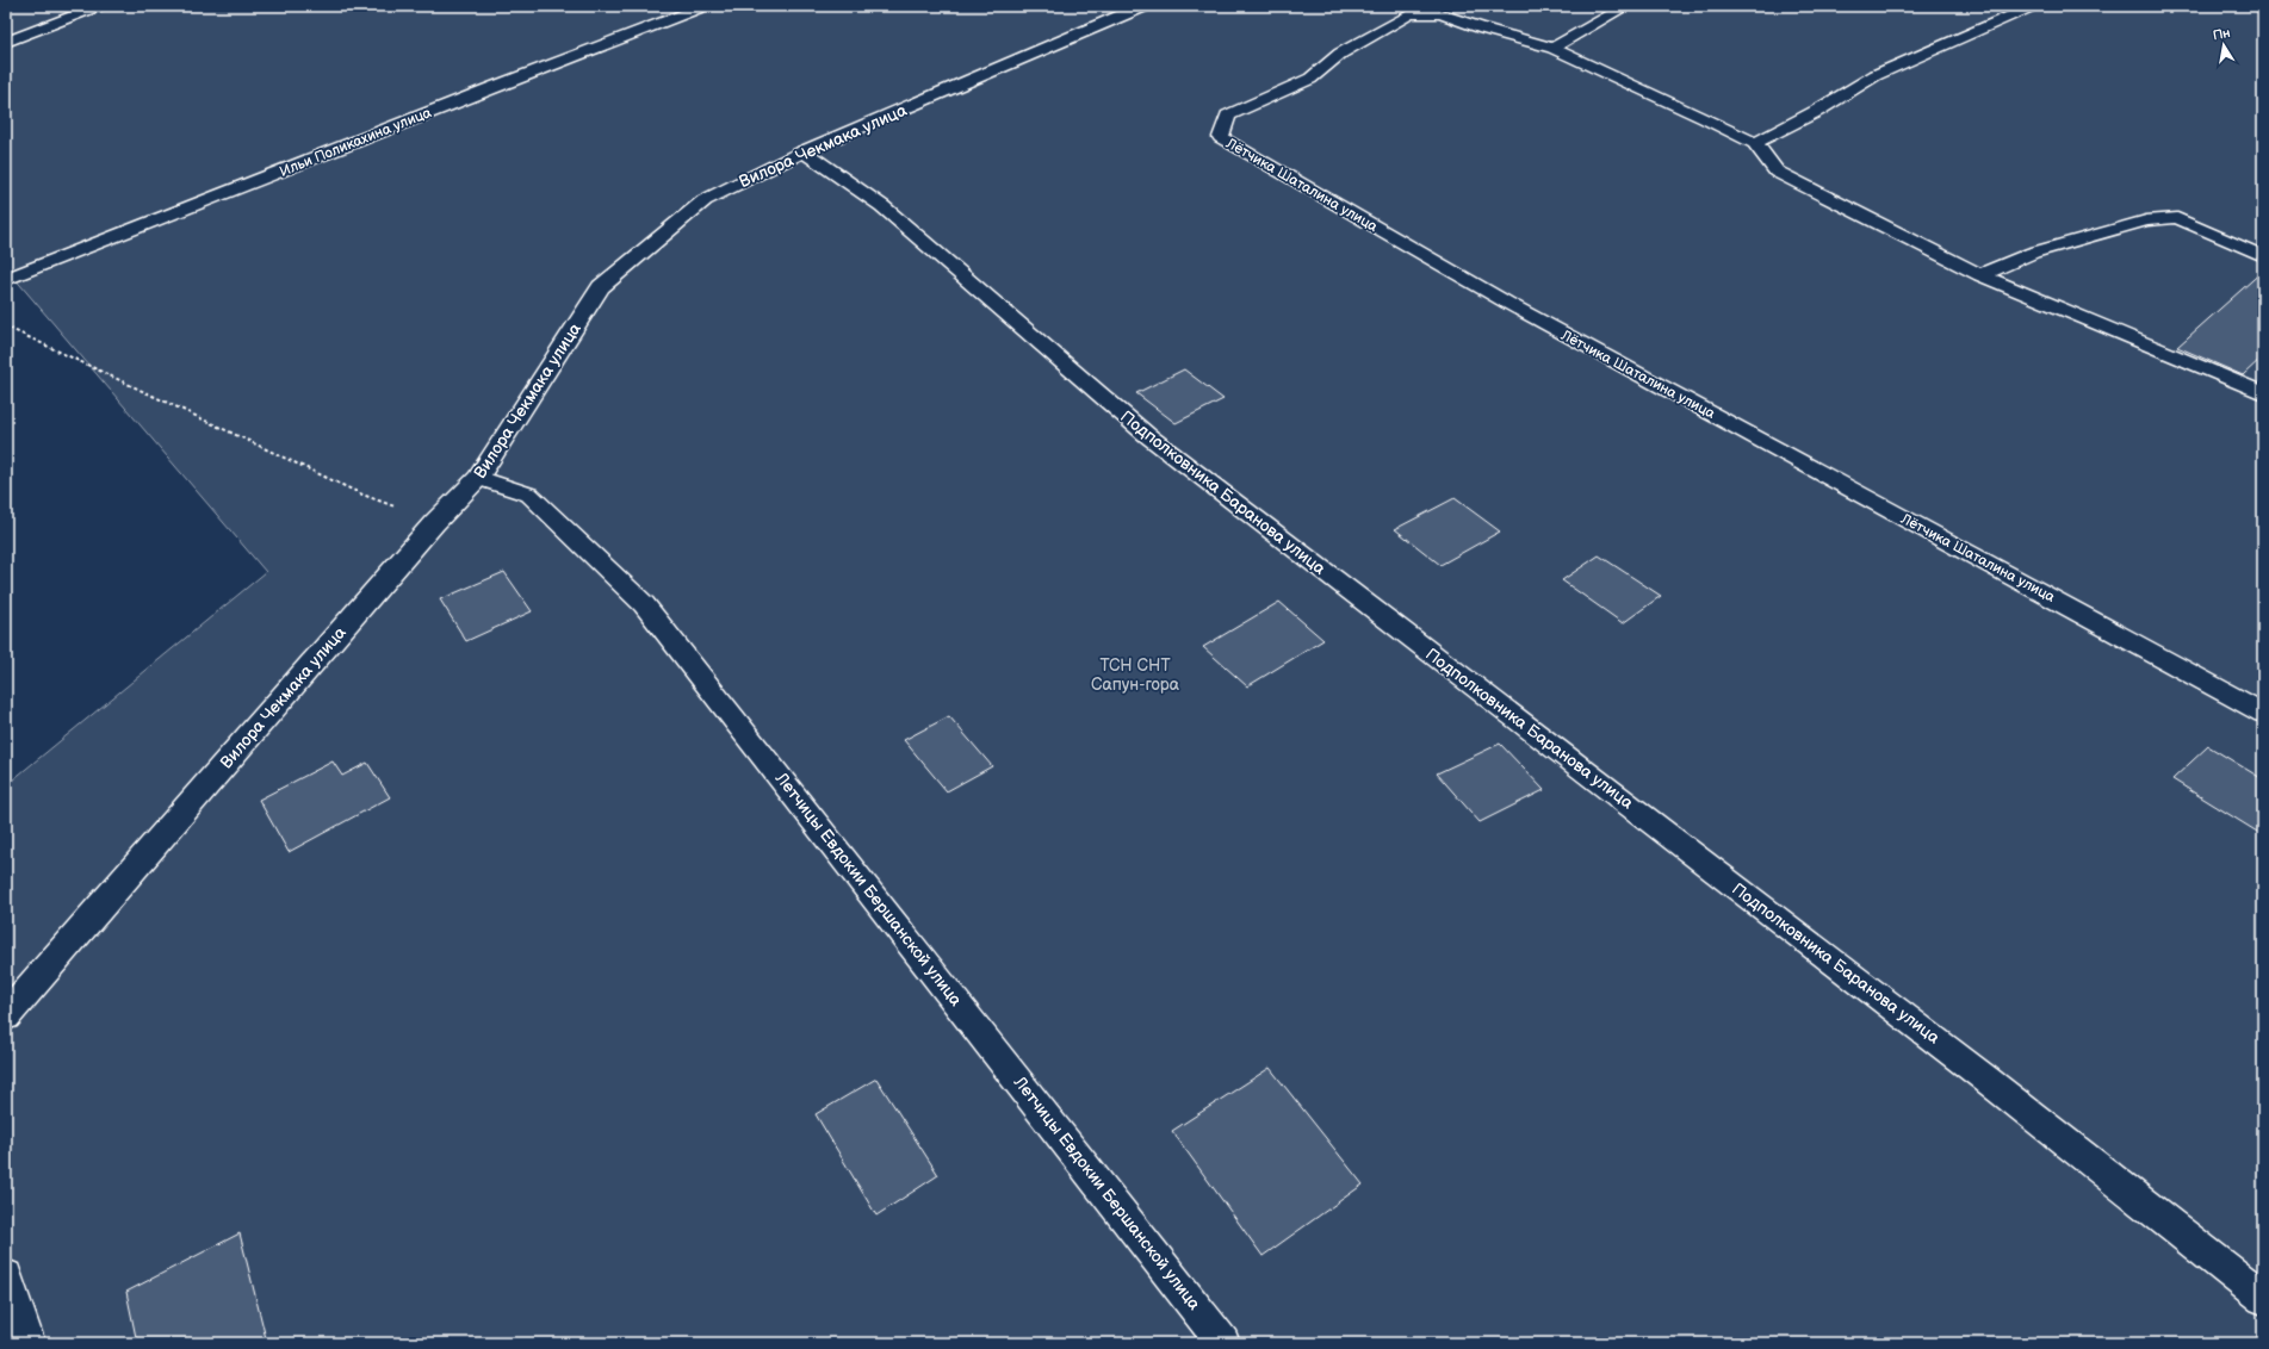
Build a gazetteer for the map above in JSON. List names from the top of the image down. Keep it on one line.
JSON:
{"streets":{"street":["Вилора Чекмака улица"],"lane":["Ильи Поликахина улица","Лётчика Шаталина улица","Подполковника Баранова улица","Летчицы Евдокии Бершанской улица"]},"crossings":[["Вилора Чекмака улица","Подполковника Баранова улица"],["Вилора Чекмака улица","Летчицы Евдокии Бершанской улица"]],"parks":["ТСН СНТ Сапун-гора"],"north":"top"}
